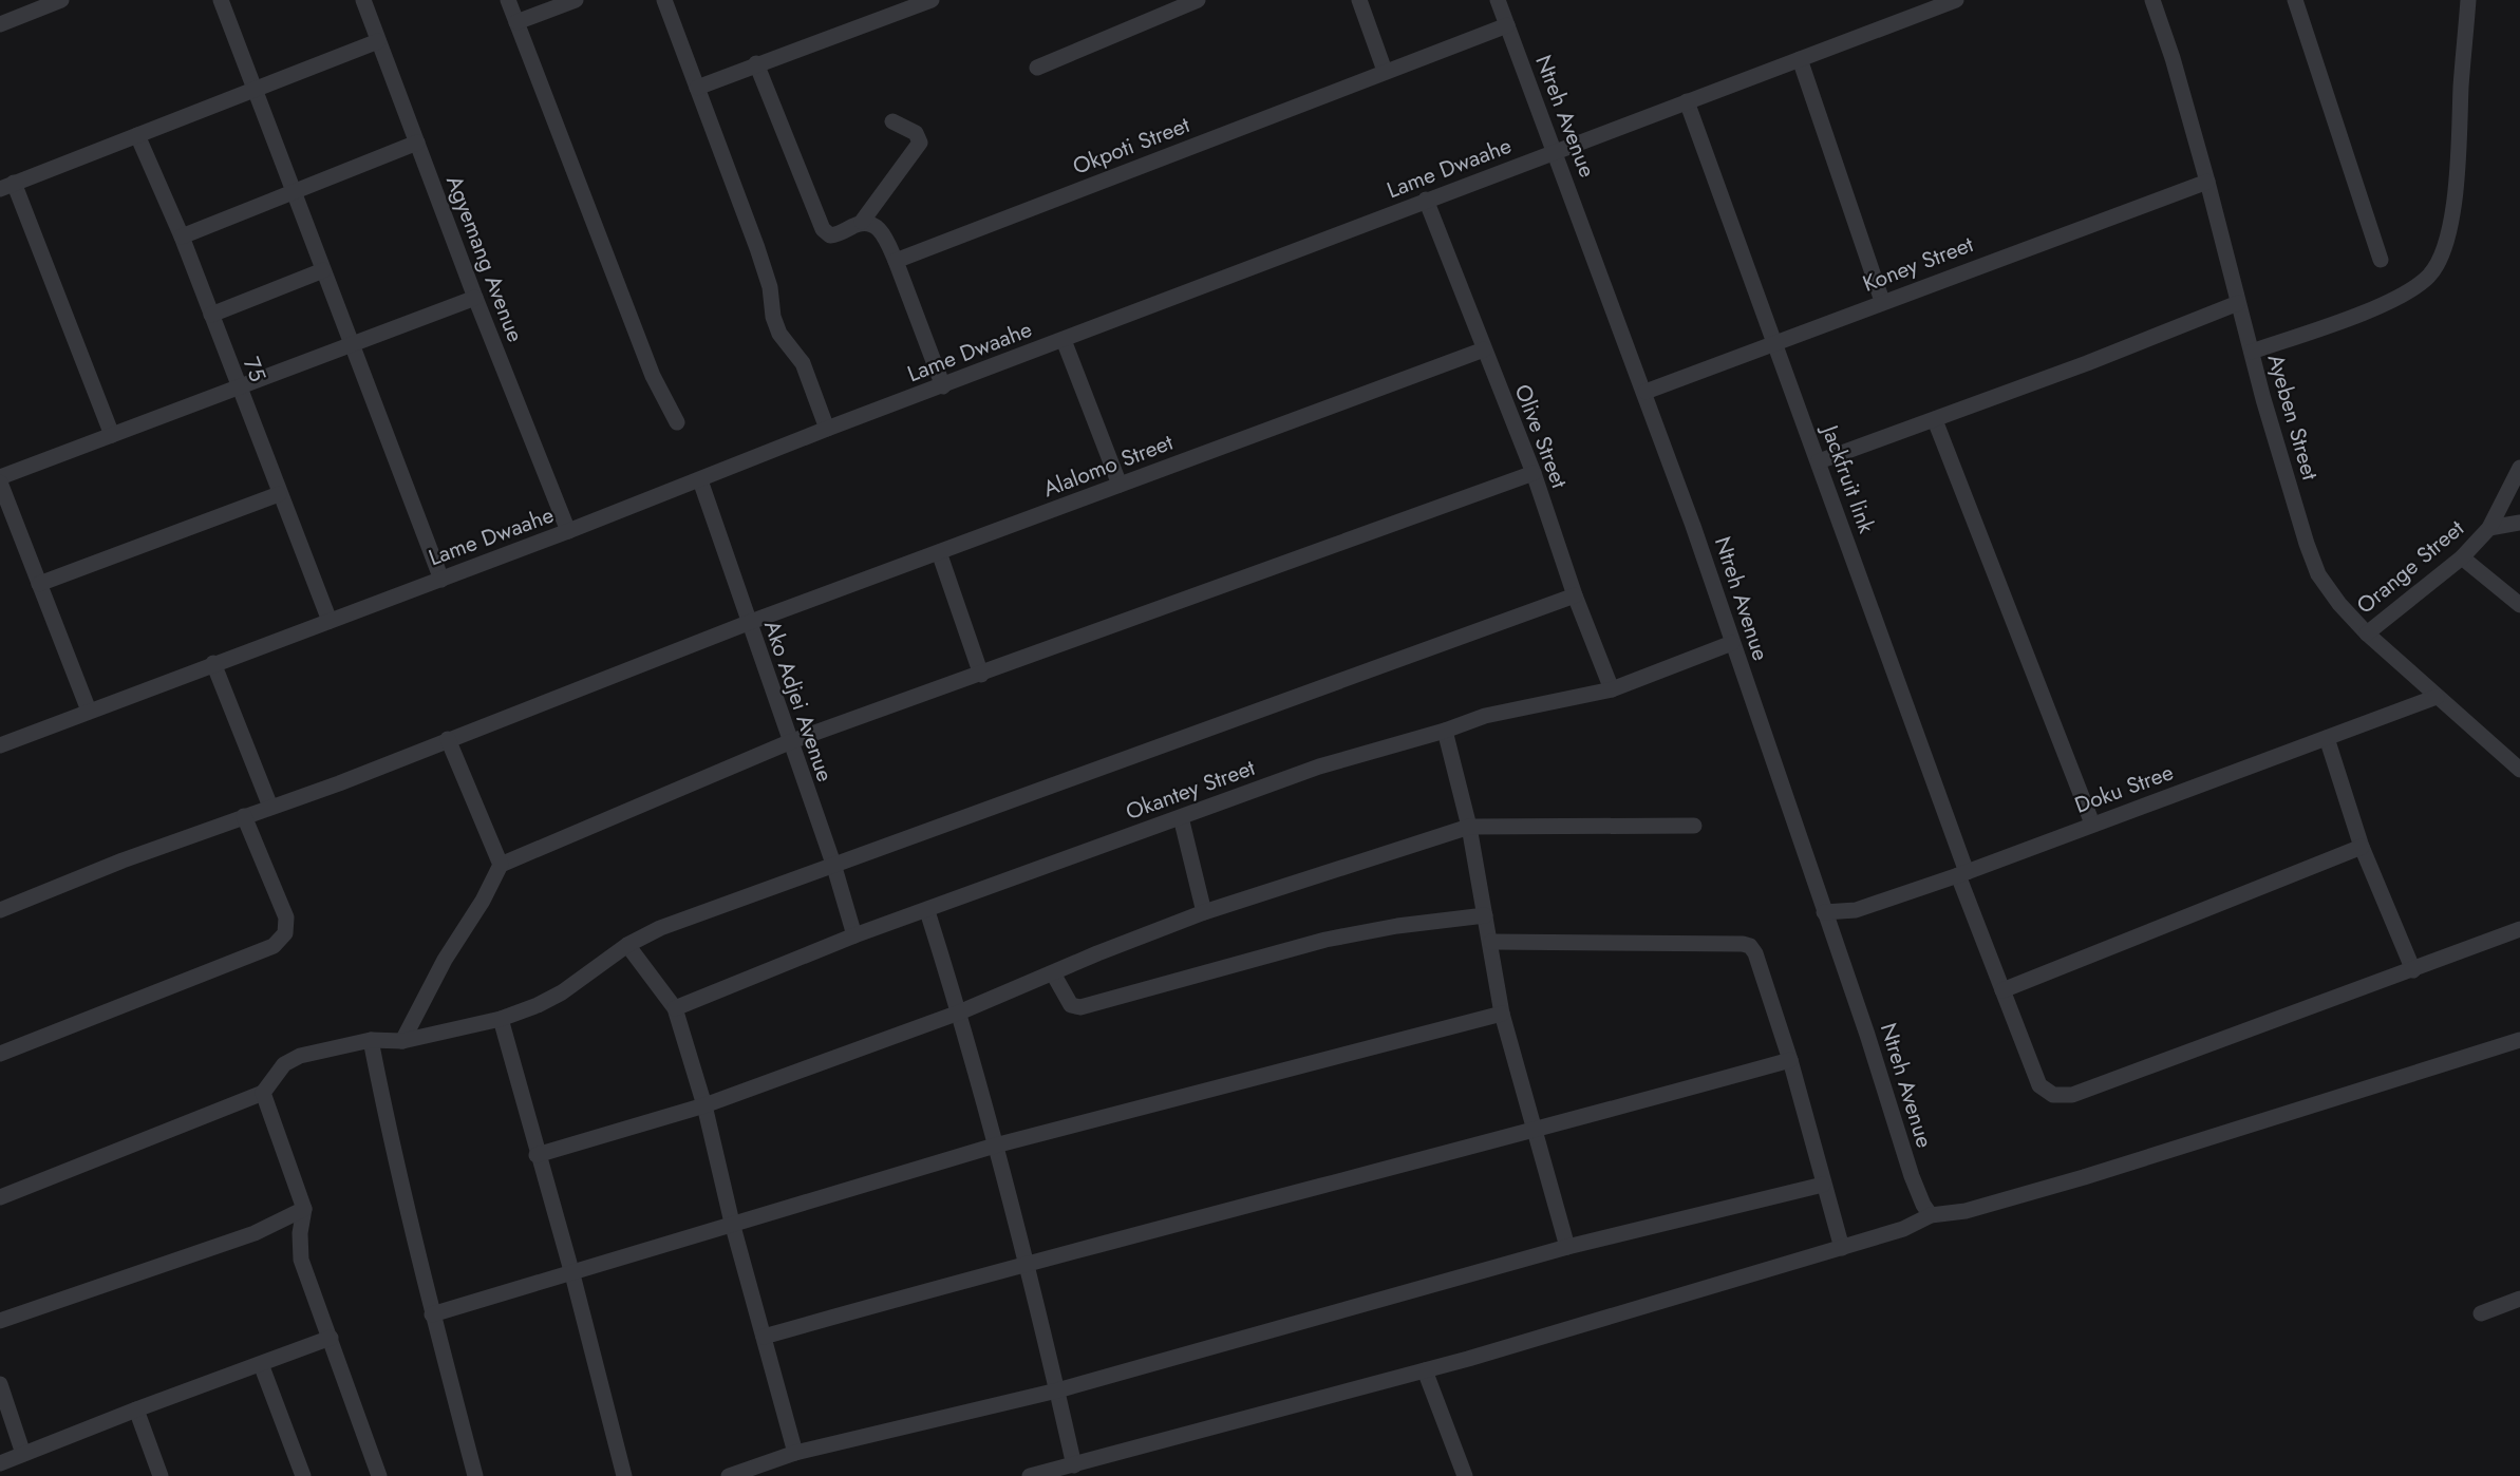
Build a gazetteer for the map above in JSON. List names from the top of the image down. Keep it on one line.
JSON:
{"streets":{"street":["Ntreh Avenue","Okpoti Street","Lame Dwaahe","Agyemang Avenue","Koney Street","75","Ayeben Street","Olive Street","Alalomo Street","Jackfruit link","Orange Street","Ako Adjei Avenue","Doku Stree","Okantey Street"]},"crossings":[["Ntreh Avenue","Okpoti Street"],["Ntreh Avenue","Lame Dwaahe"],["Ntreh Avenue","Koney Street"],["Ntreh Avenue","Doku Stree"],["Ntreh Avenue","Okantey Street"],["Lame Dwaahe","Agyemang Avenue"],["Lame Dwaahe","75"],["Lame Dwaahe","Olive Street"],["Lame Dwaahe","Jackfruit link"],["Lame Dwaahe","Ako Adjei Avenue"],["Koney Street","Ayeben Street"],["Koney Street","Jackfruit link"],["Ayeben Street","Orange Street"],["Ayeben Street","Doku Stree"],["Olive Street","Alalomo Street"],["Olive Street","Okantey Street"],["Alalomo Street","Ako Adjei Avenue"],["Jackfruit link","Doku Stree"],["Ako Adjei Avenue","Okantey Street"]]}
